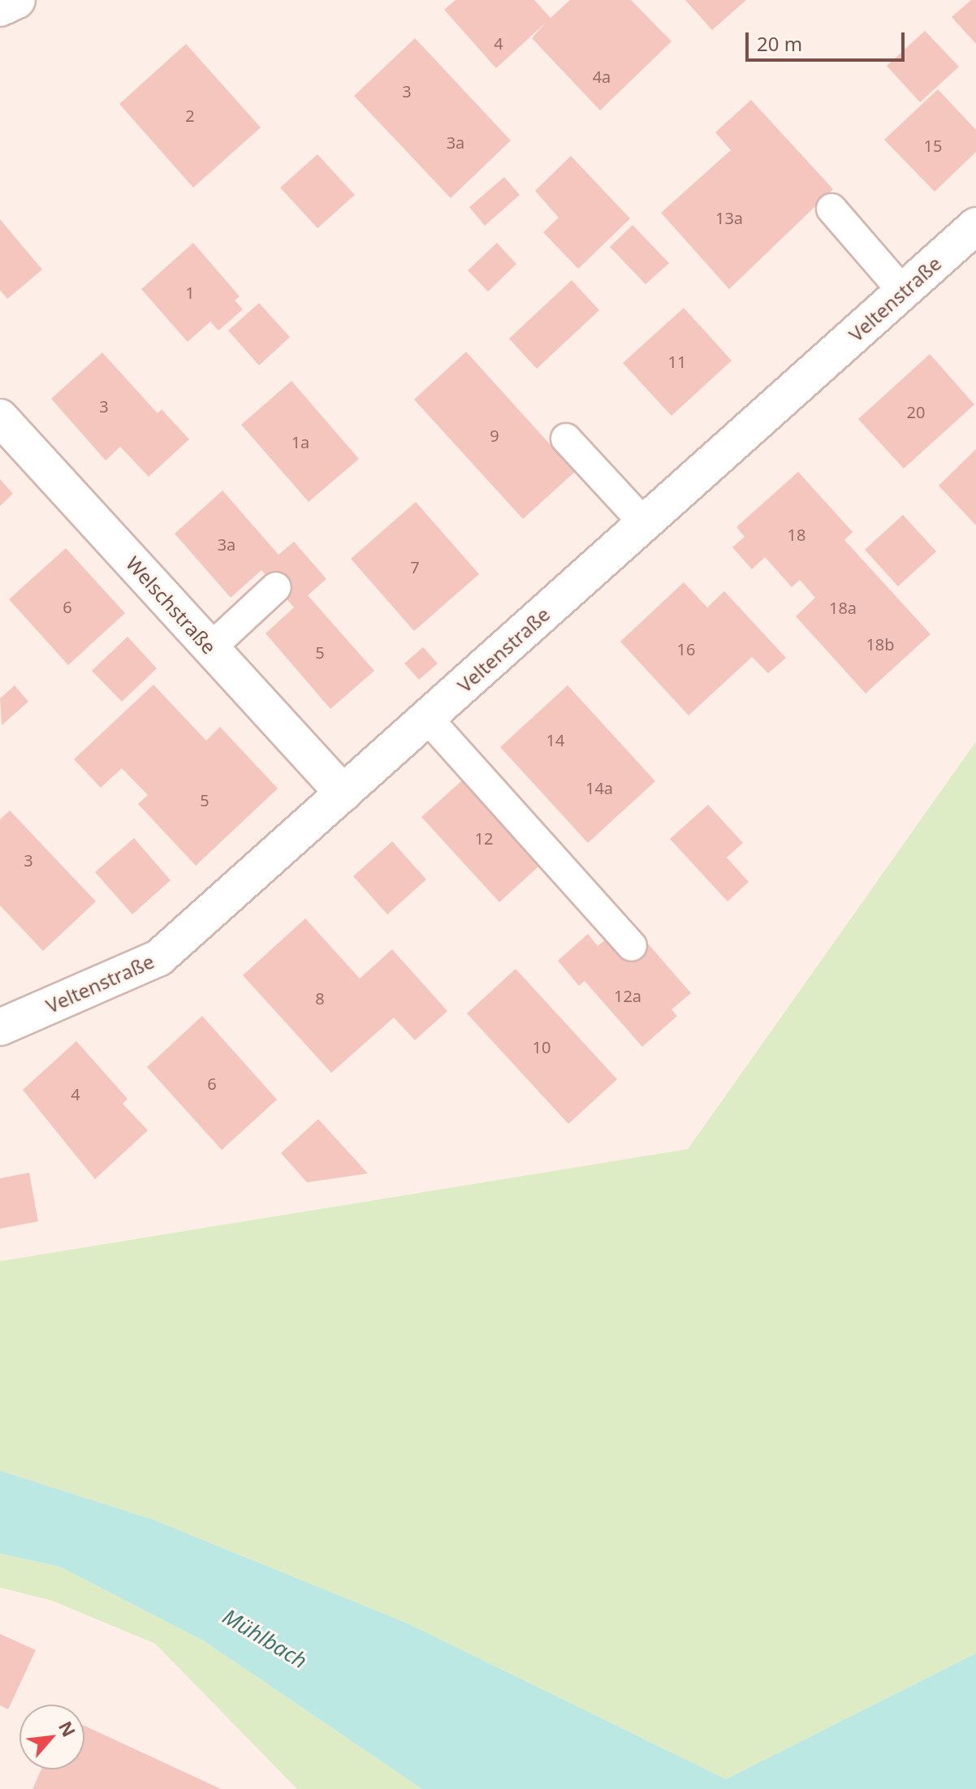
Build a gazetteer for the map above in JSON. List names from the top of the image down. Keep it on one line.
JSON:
{"streets":{"street":["Veltenstraße","Welschstraße"]},"crossings":[["Veltenstraße","Welschstraße"]],"water":["Mühlbach"],"house_numbers":["4","4a","3","2","3a","15","13a","1","11","3","20","9","1a","18","3a","7","6","18a","18b","16","5","14","14a","5","12","3","12a","8","10","6","4"],"scale_bar":"20 m","north":"top right"}
